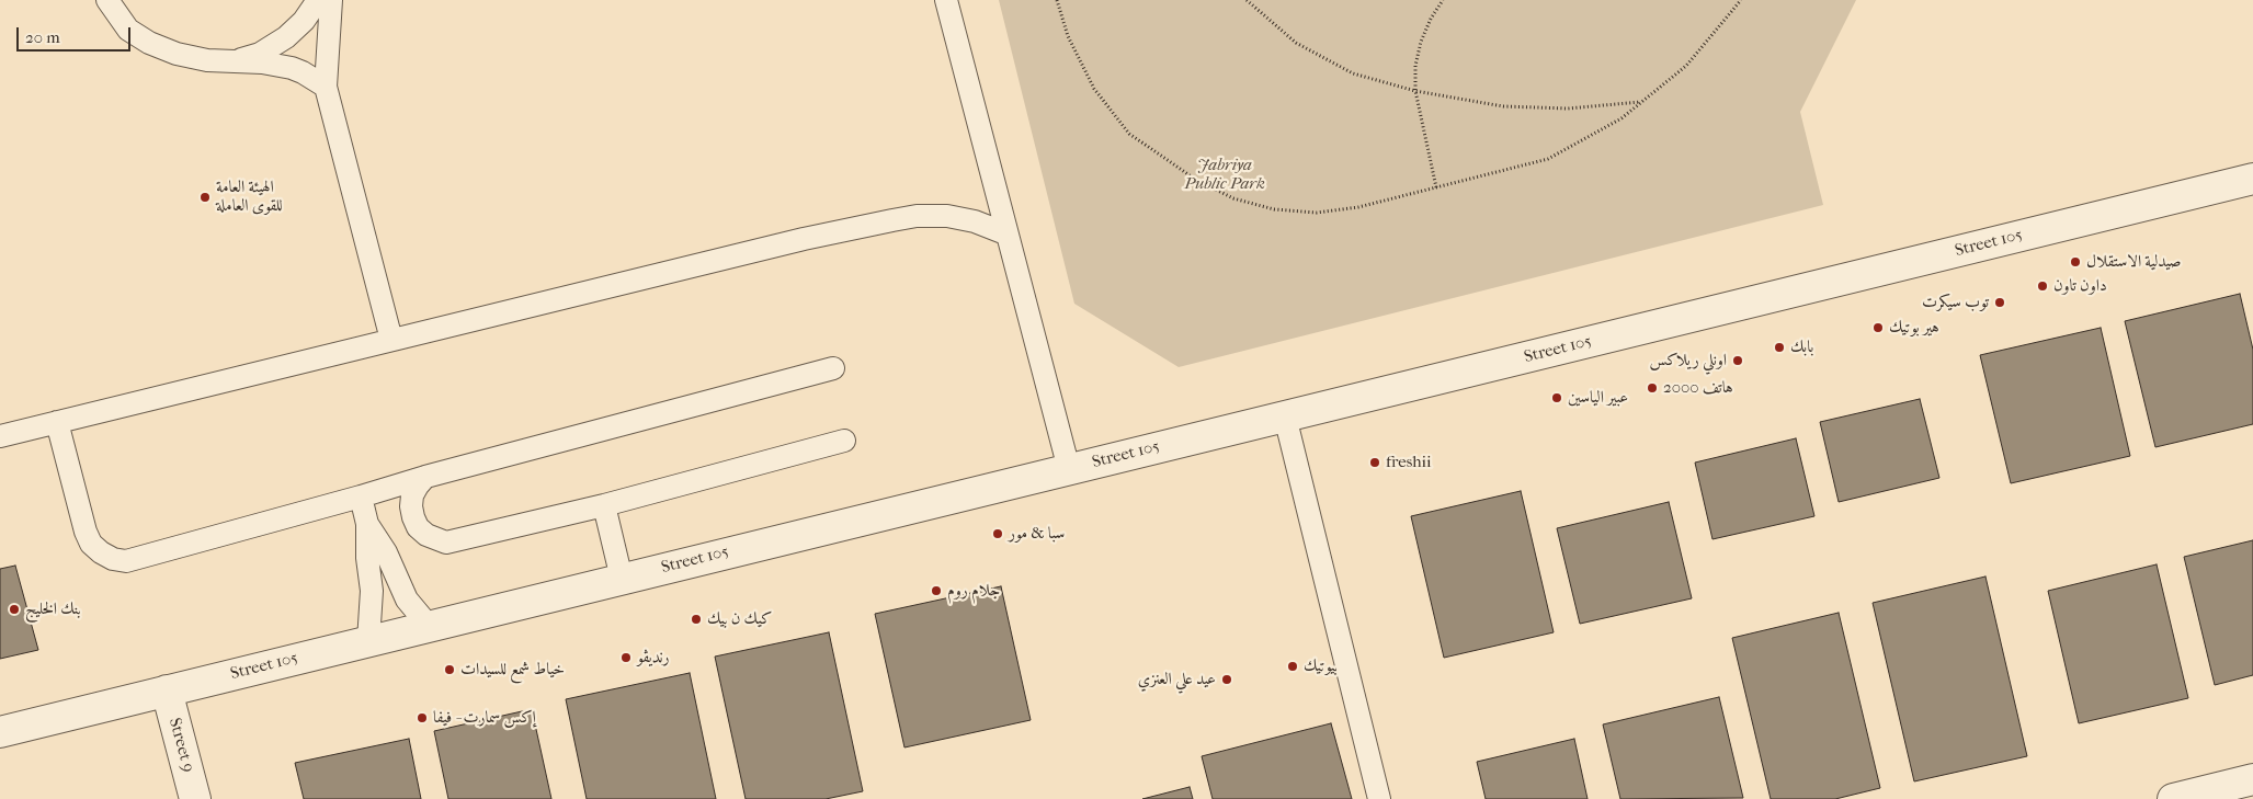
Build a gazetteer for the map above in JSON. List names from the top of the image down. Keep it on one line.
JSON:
{"streets":{"street":["Street 105","Street 9"]},"crossings":[["Street 105","Street 9"]],"parks":["Jabriya Public Park"],"places":["الهيئة العامة للقوى العاملة","صيدلية الاستقلال","داون تاون","توب سيكرت","هير بوتيك","بابك","اونلي ريلاكس","هاتف 2000","عبير الياسين","freshii","سبا & مور","جلام روم","بنك الخليج","كيك ن بيك","رنديڤو","بيوتيك","خياط شمع للسيدات","عيد علي العنزي","إكس سمارت - فيفا"],"scale_bar":"20 m"}
